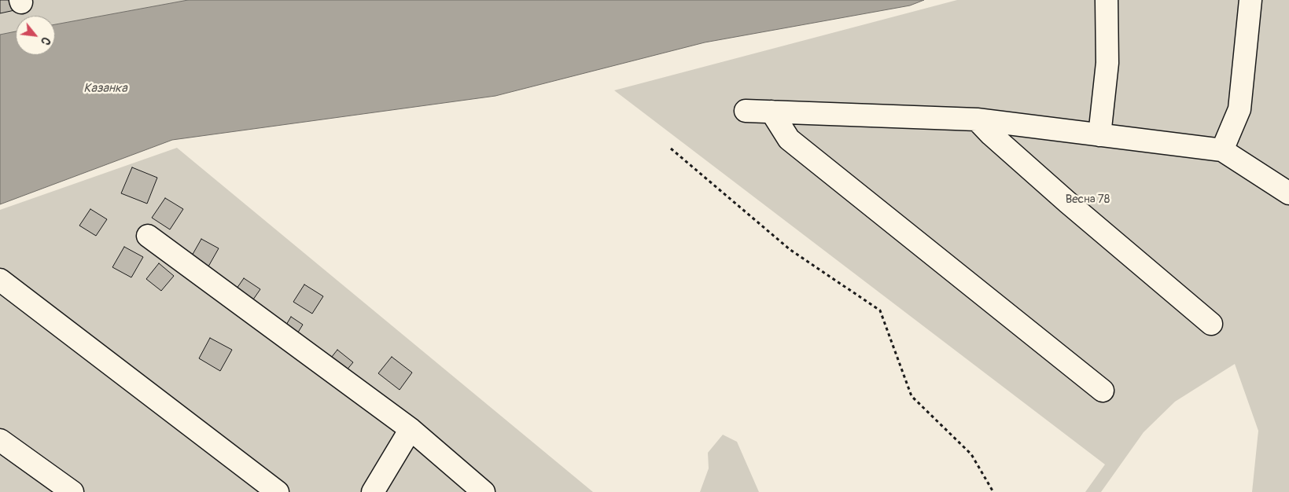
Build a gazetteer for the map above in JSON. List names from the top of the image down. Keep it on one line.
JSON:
{"water":["Казанка"],"parks":["Весна 78"],"north":"bottom right"}
